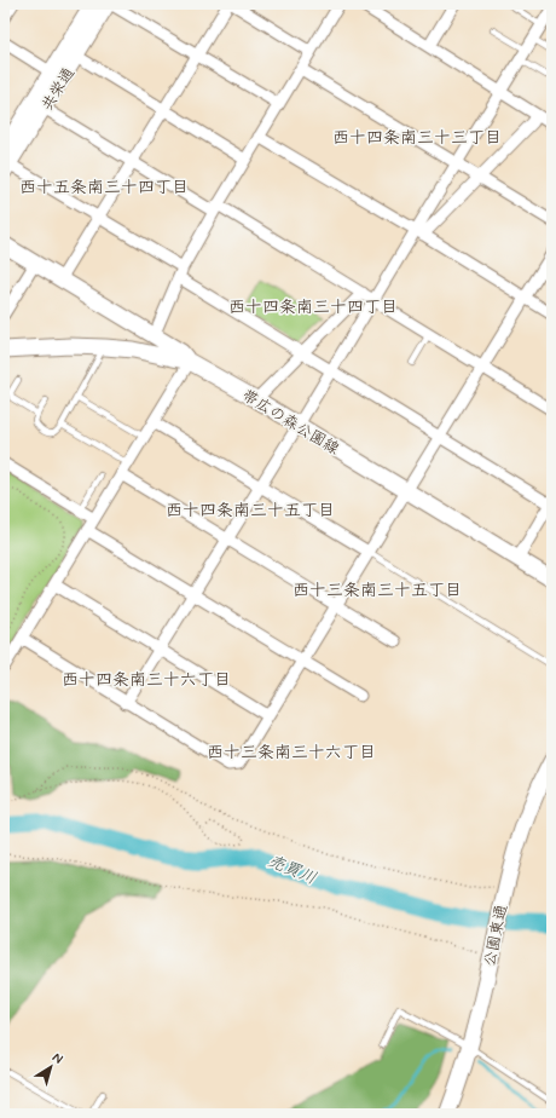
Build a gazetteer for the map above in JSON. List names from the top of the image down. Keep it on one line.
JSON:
{"streets":{"street":["共栄通","帯広の森公園線","公園東通"]},"districts":["西十四条南三十三丁目","西十五条南三十四丁目","西十四条南三十四丁目","西十四条南三十五丁目","西十三条南三十五丁目","西十四条南三十六丁目","西十三条南三十六丁目"],"water":["売買川"],"north":"top right"}
